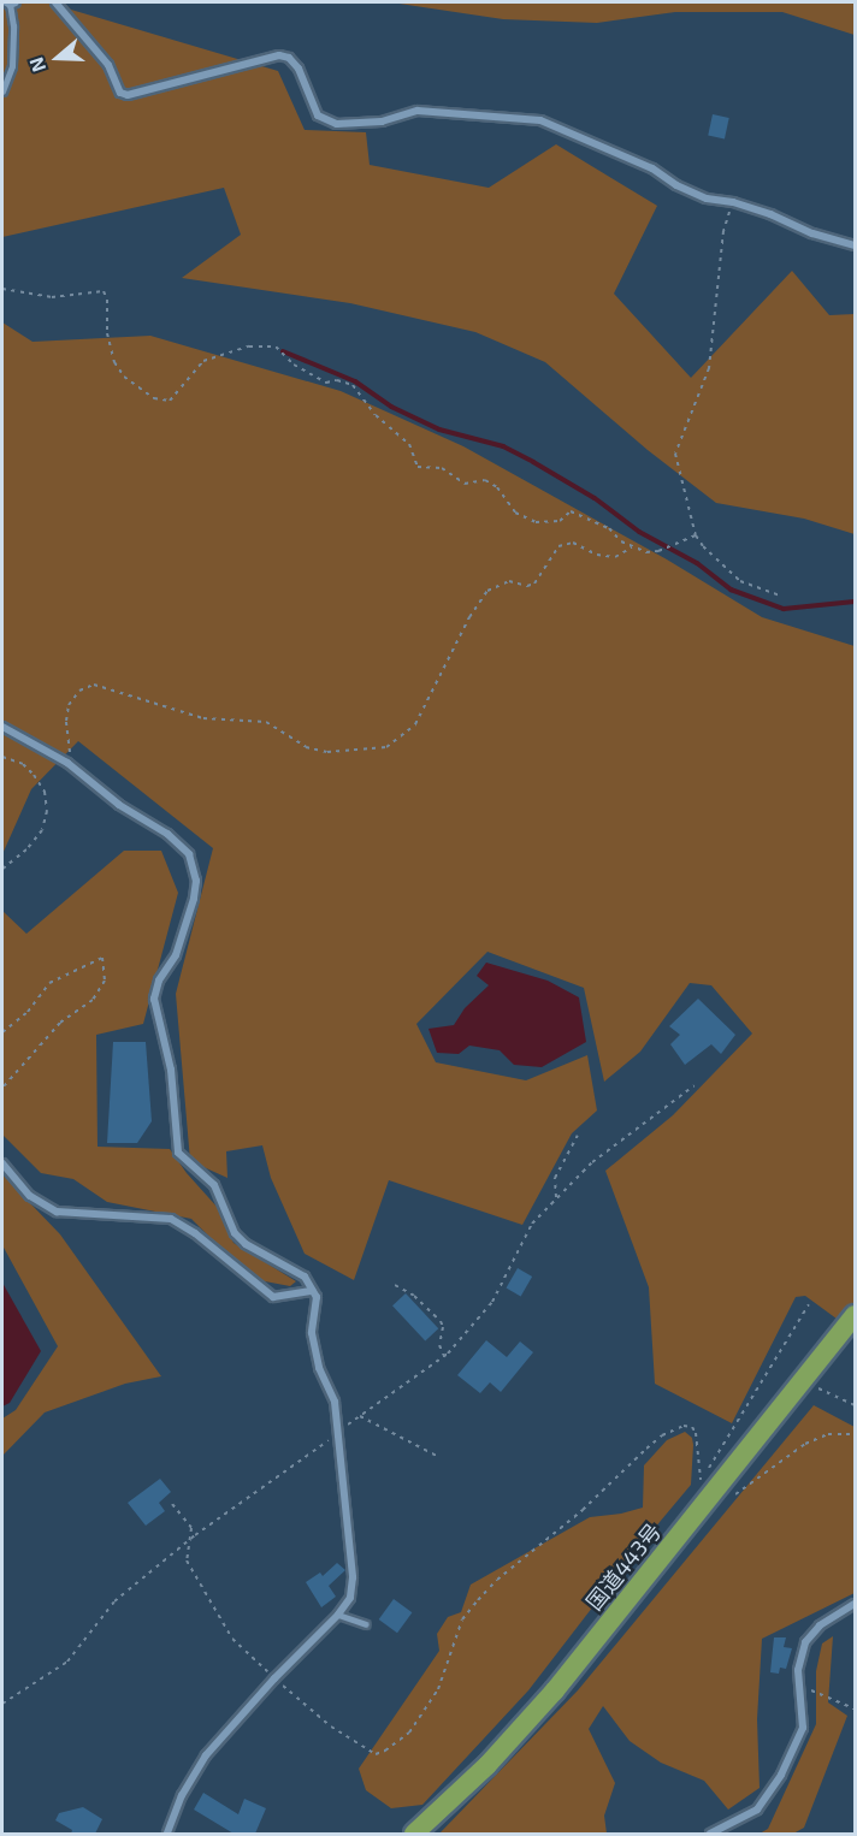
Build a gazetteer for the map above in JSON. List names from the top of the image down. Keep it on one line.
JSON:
{"streets":{"highway":["国道443号"]},"north":"left"}
